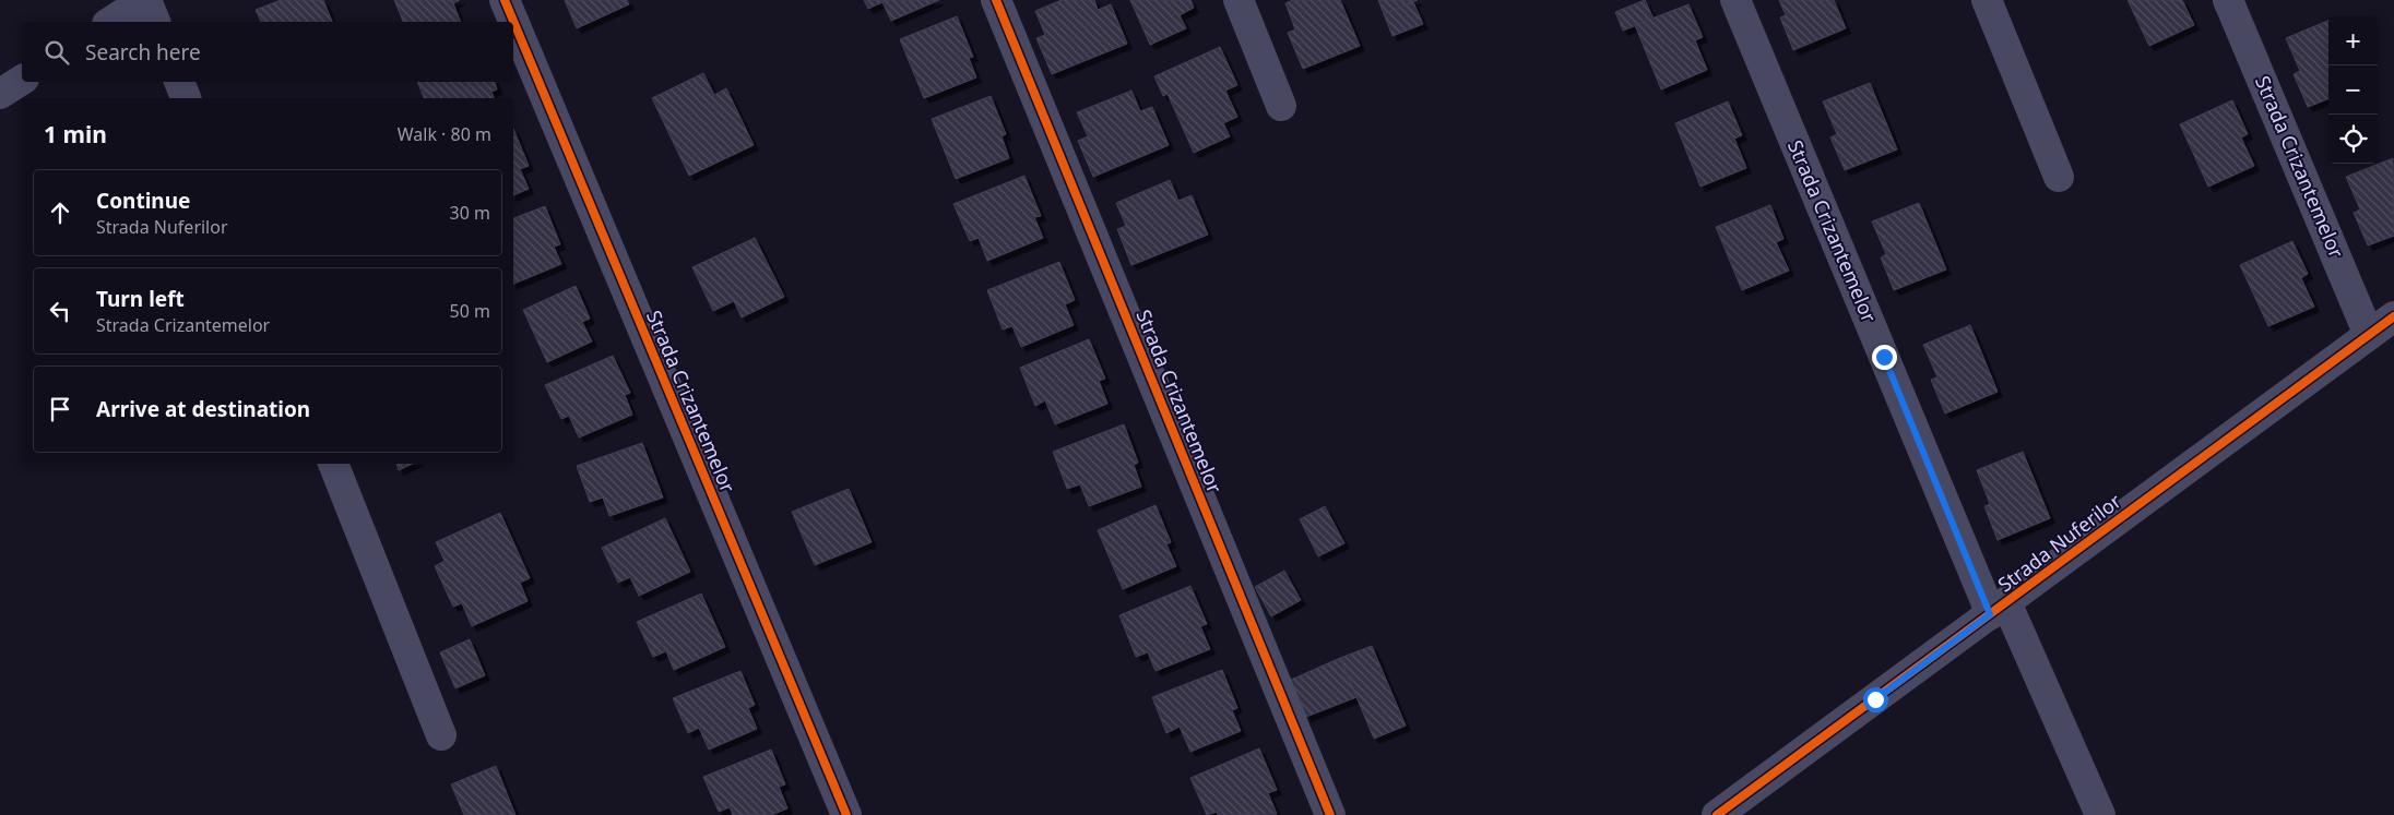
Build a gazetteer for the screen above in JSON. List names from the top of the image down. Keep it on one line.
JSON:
{"streets":{"street":["Strada Crizantemelor","Strada Nuferilor"]},"crossings":[["Strada Crizantemelor","Strada Nuferilor"]],"page":{"map_buttons":["+","−"],"search":"Search here","heading":["1 min","Walk · 80 m"],"list":[["Continue","Strada Nuferilor","30 m"],["Turn left","Strada Crizantemelor","50 m"],"Arrive at destination"]}}
